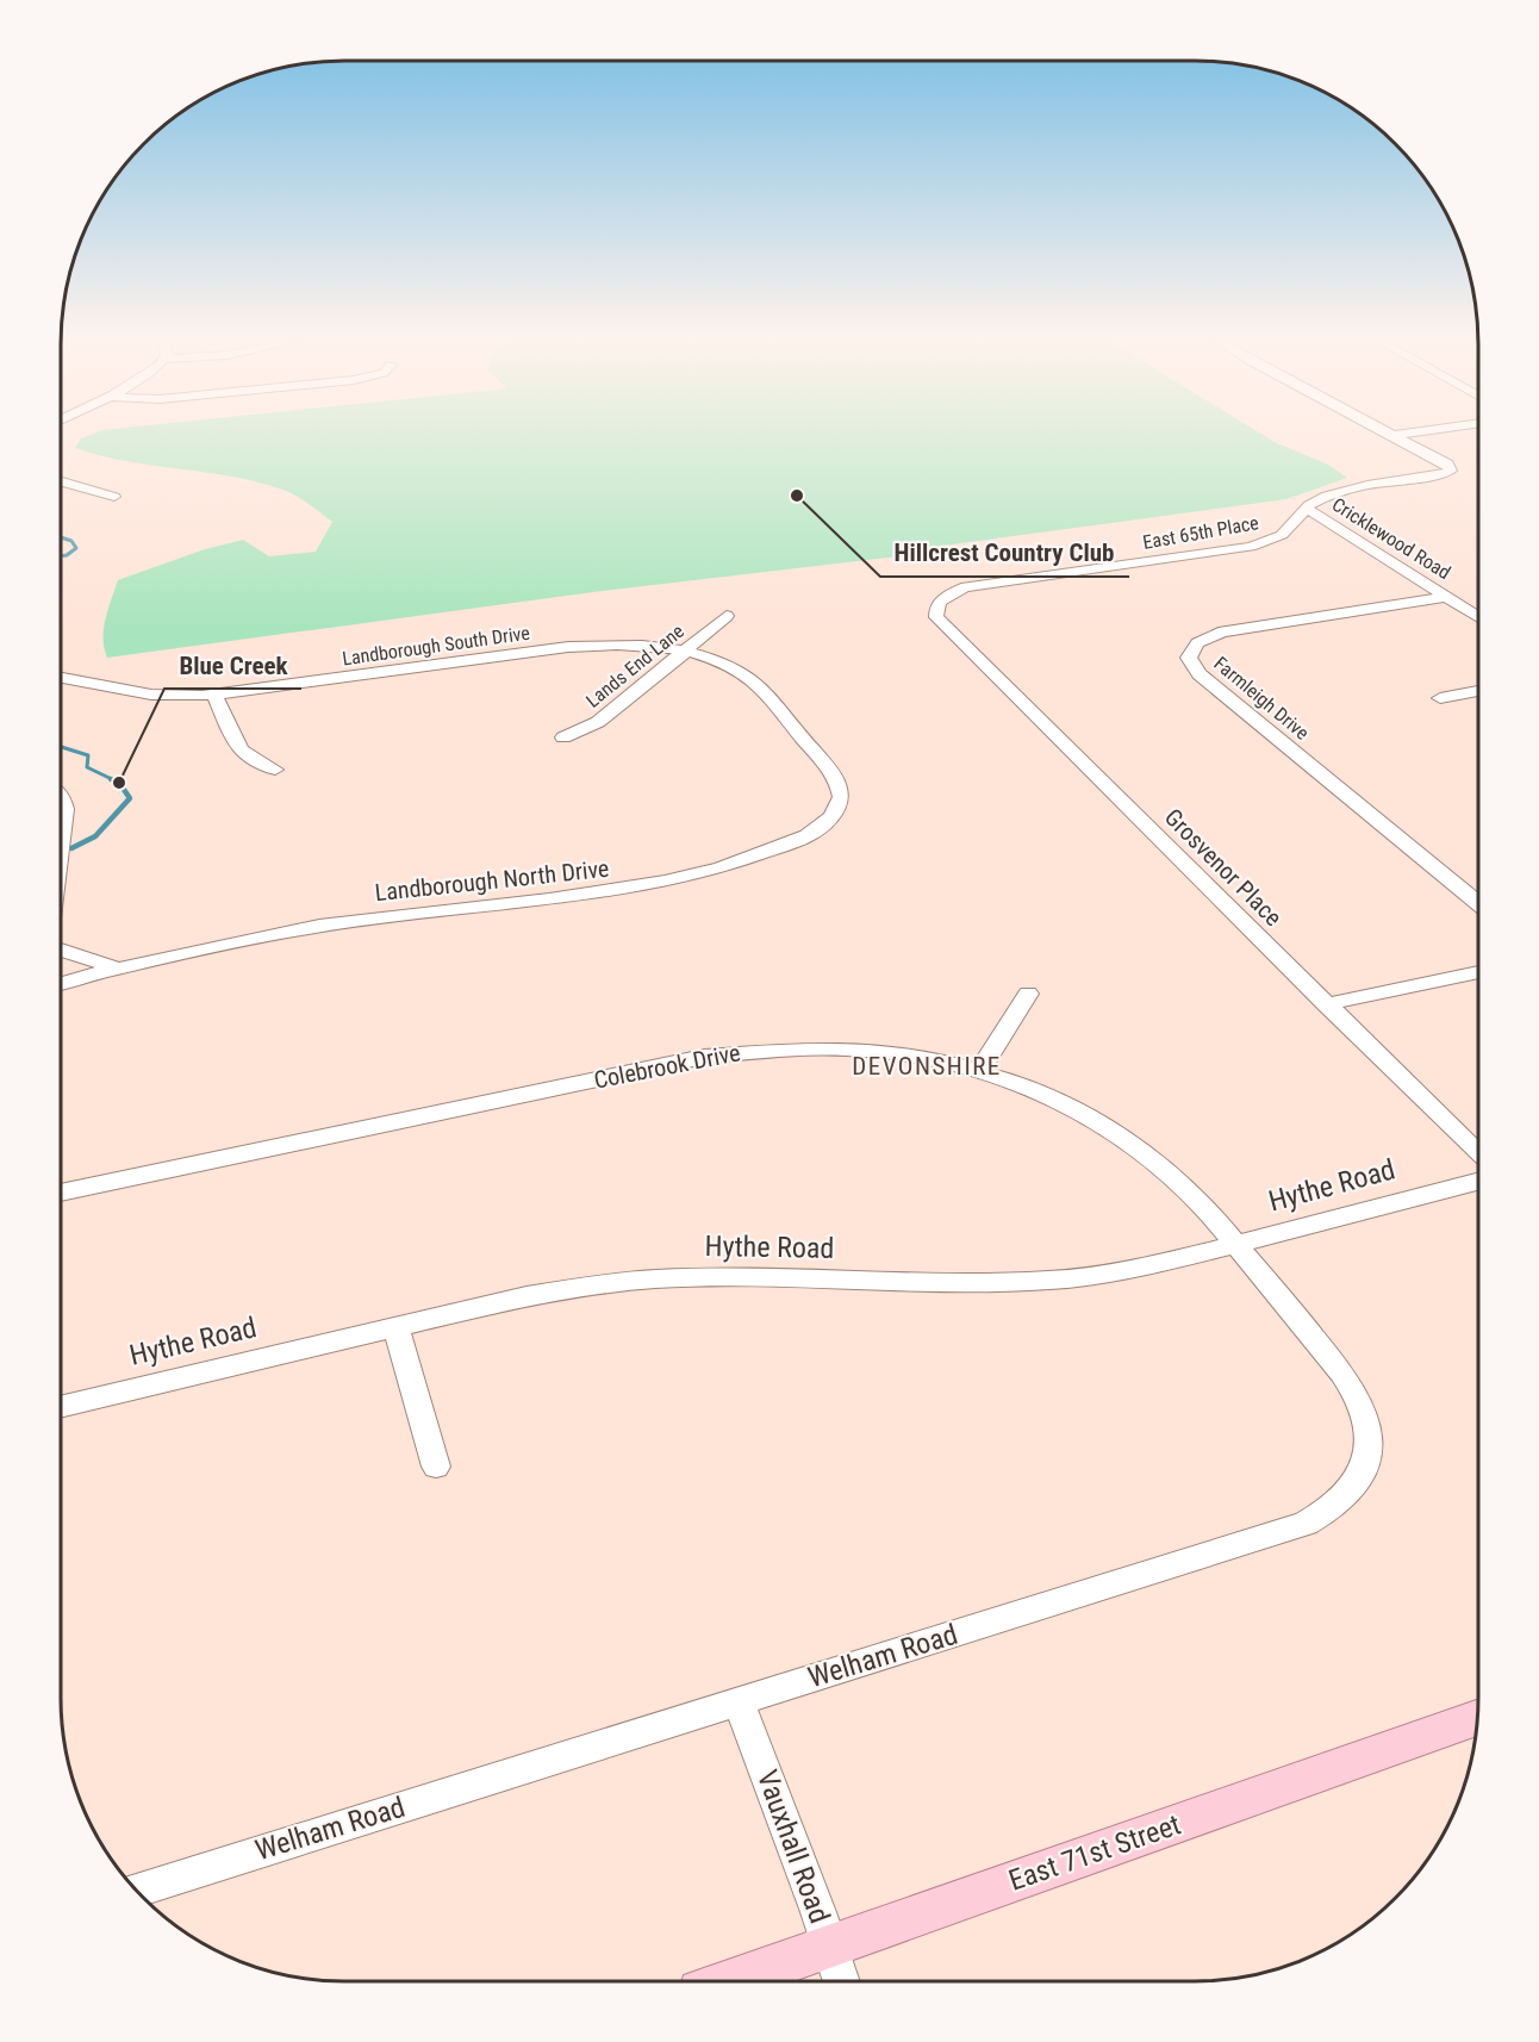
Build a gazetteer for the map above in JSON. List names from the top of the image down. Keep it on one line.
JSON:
{"streets":{"main road":["East 71st Street"],"street":["East 65th Place","Cricklewood Road","Landborough South Drive","Lands End Lane","Farmleigh Drive","Grosvenor Place","Landborough North Drive","Colebrook Drive","Hythe Road","Welham Road","Vauxhall Road"]},"crossings":[["East 65th Place","Cricklewood Road"],["East 65th Place","Grosvenor Place"],["Cricklewood Road","Farmleigh Drive"],["Landborough South Drive","Lands End Lane"],["Landborough South Drive","Landborough North Drive"],["Colebrook Drive","Hythe Road"],["Colebrook Drive","Welham Road"],["Hythe Road","Welham Road"],["Welham Road","Vauxhall Road"],["Vauxhall Road","East 71st Street"]],"districts":["DEVONSHIRE"],"places":["Hillcrest Country Club","Blue Creek"]}
